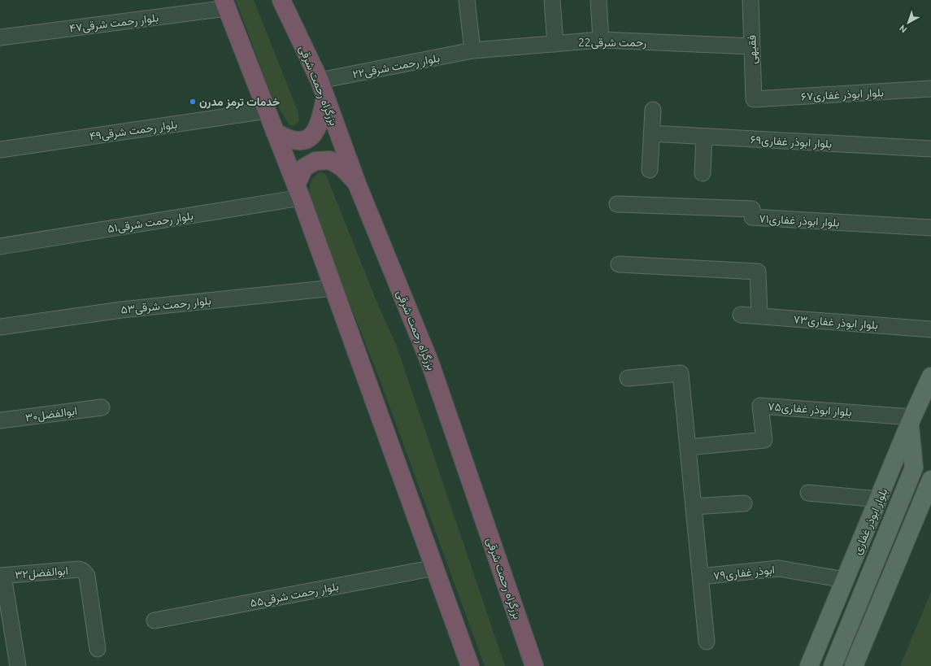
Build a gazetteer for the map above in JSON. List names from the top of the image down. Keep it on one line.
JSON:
{"streets":{"highway":["بزرگراه رحمت شرقی"],"main road":["بلوار ابوذر غفاری"],"street":["بلوار رحمت شرقی۴۷","22رحمت شرقی","فقیهی","بلوار رحمت شرقی۲۲","بلوار ابوذر غفاری۶۷","بلوار رحمت شرقی۴۹","بلوار ابوذر غفاری۶۹","بلوار ابوذر غفاری۷۱","بلوار رحمت شرقی۵۱","بلوار رحمت شرقی۵۳","بلوار ابوذر غفاری۷۳","بلوار ابوذر غفاری۷۵","ابوالفضل۳۰","ابوالفضل۳۲","۷۹ابوذر غفاری","بلوار رحمت شرقی۵۵"]},"crossings":[["22رحمت شرقی","فقیهی"],["22رحمت شرقی","بلوار رحمت شرقی۲۲"],["فقیهی","بلوار ابوذر غفاری۶۷"],["بلوار رحمت شرقی۲۲","بزرگراه رحمت شرقی"],["بلوار ابوذر غفاری۷۵","بلوار ابوذر غفاری"],["بلوار ابوذر غفاری","۷۹ابوذر غفاری"]],"places":["خدمات ترمز مدرن"],"north":"bottom left"}
